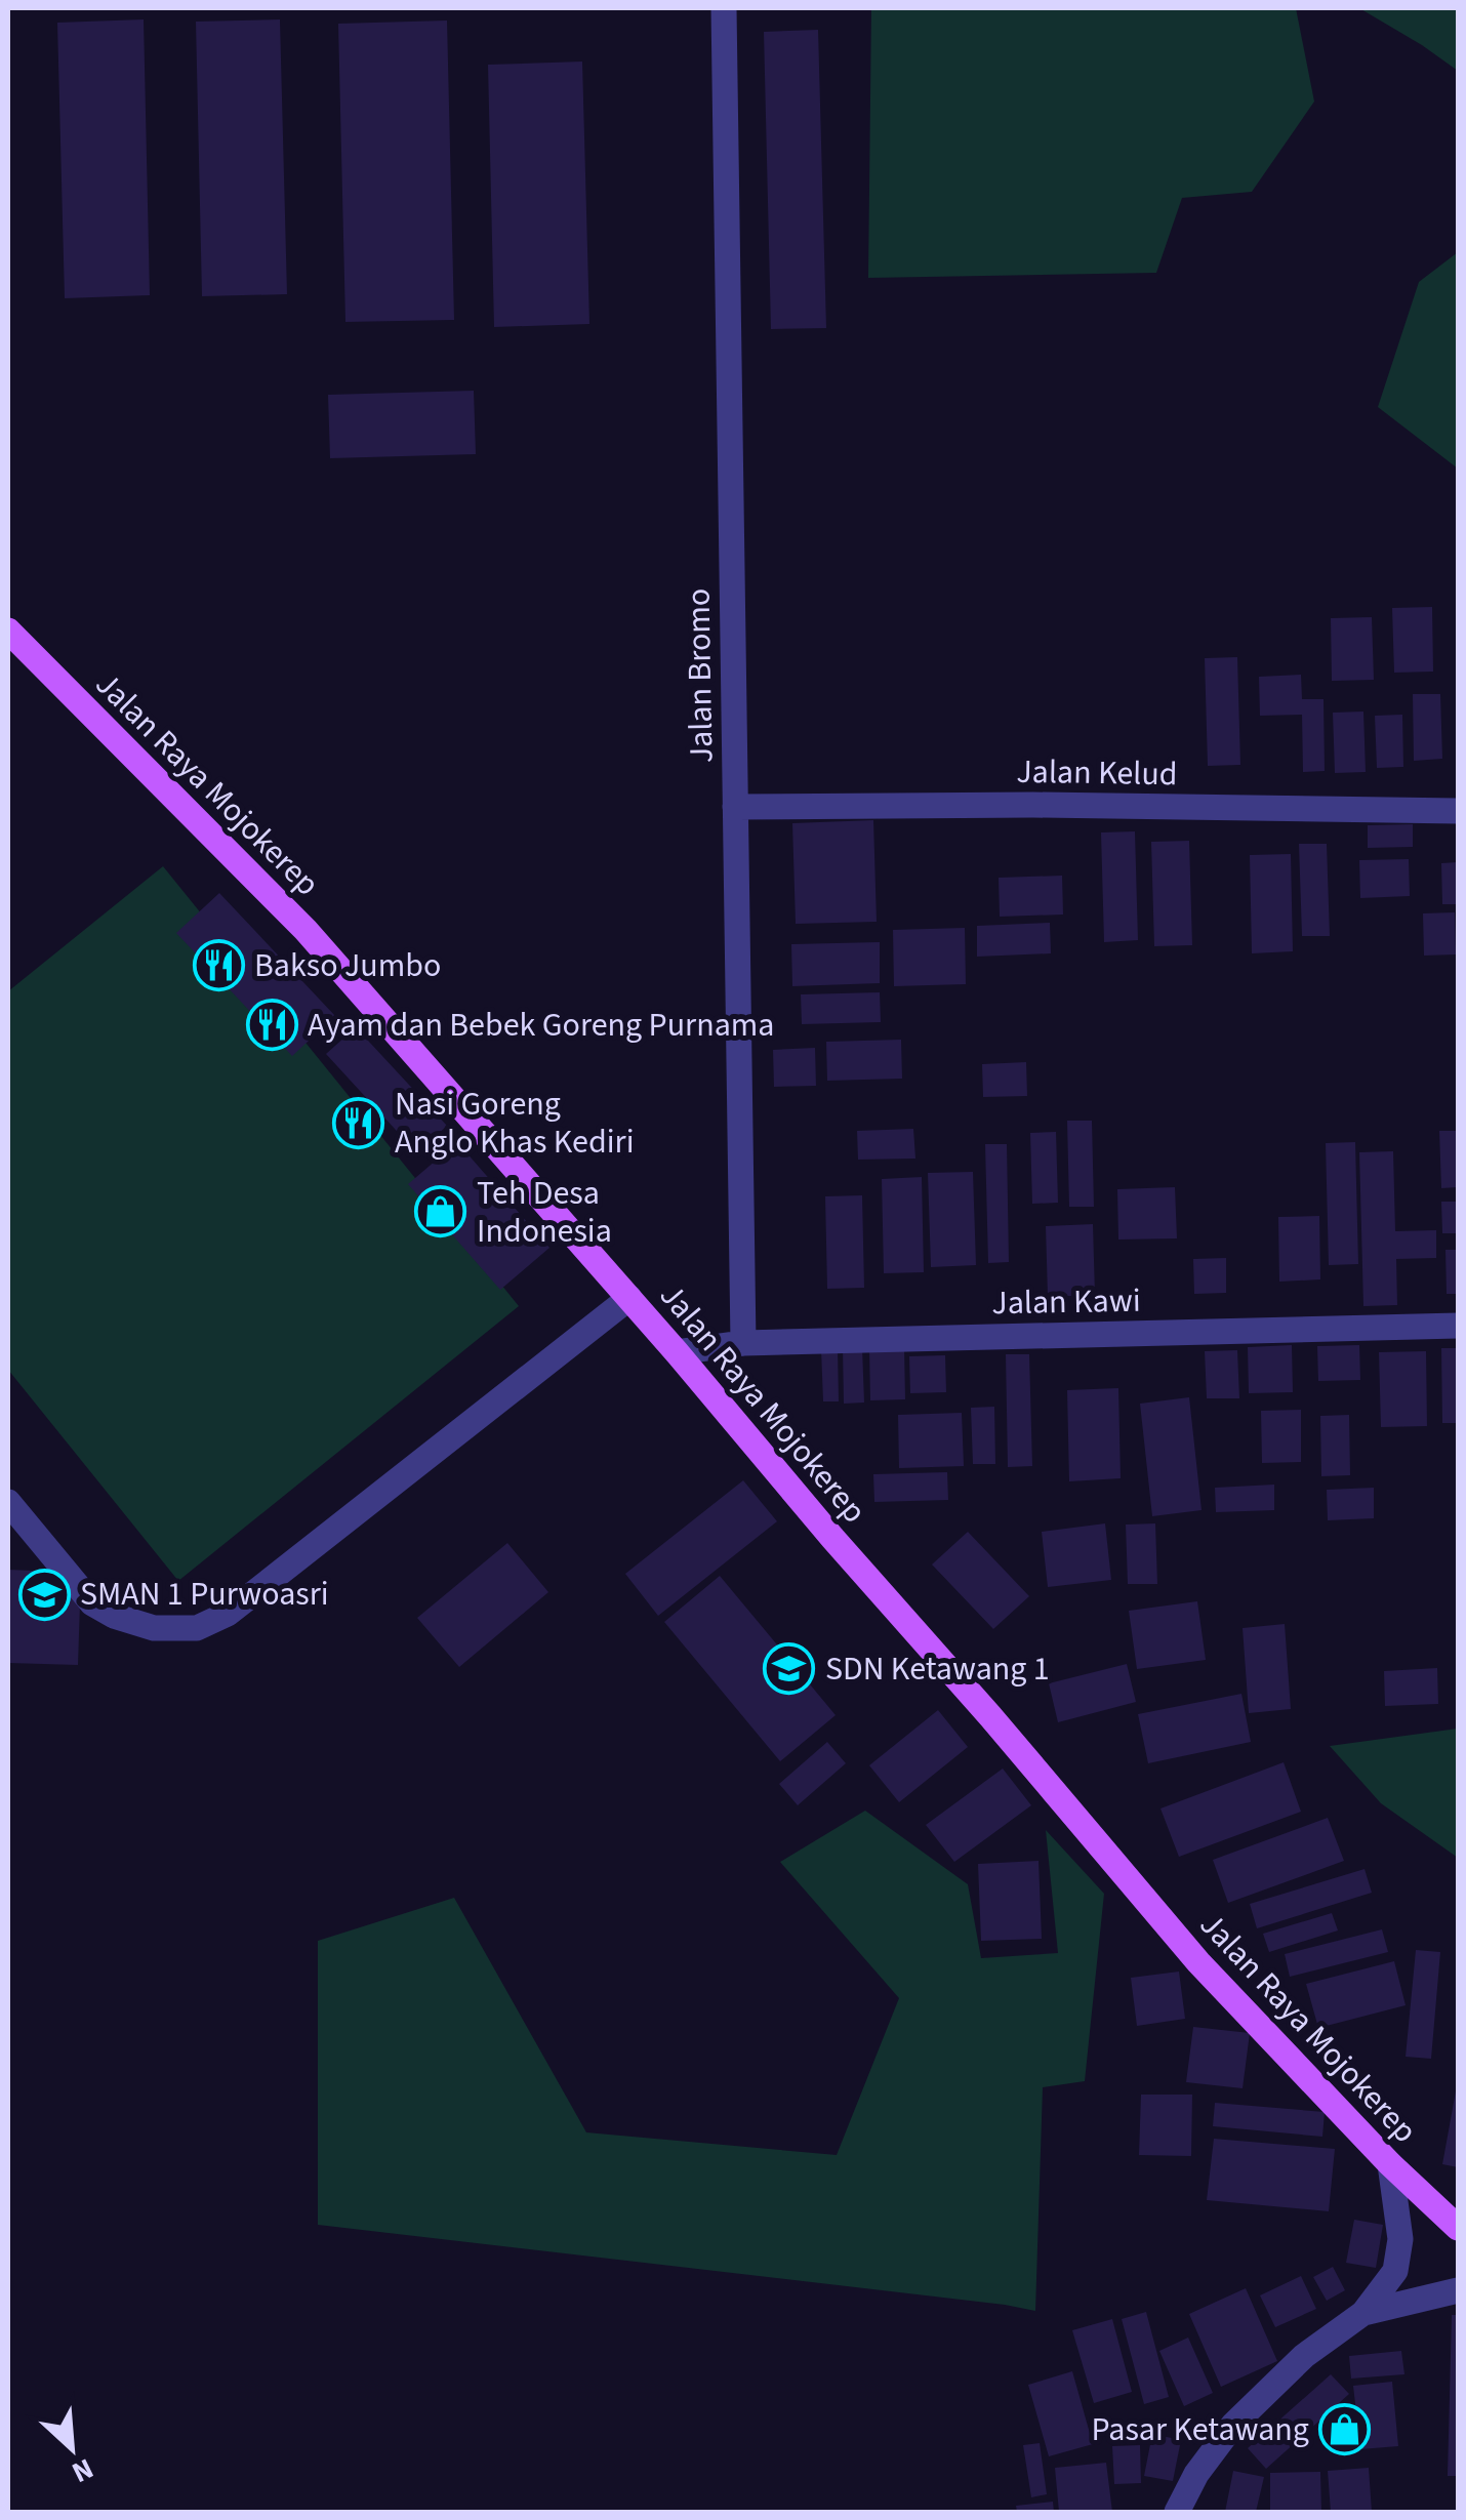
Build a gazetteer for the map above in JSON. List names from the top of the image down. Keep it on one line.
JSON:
{"streets":{"main road":["Jalan Raya Mojokerep"],"street":["Jalan Bromo","Jalan Kelud","Jalan Kawi"]},"crossings":[["Jalan Bromo","Jalan Kelud"],["Jalan Bromo","Jalan Kawi"],["Jalan Raya Mojokerep","Jalan Kawi"]],"places":{"restaurant":["Bakso Jumbo","Ayam dan Bebek Goreng Purnama","Nasi Goreng Anglo Khas Kediri"],"shop":["Teh Desa Indonesia","Pasar Ketawang"],"school or university":["SMAN 1 Purwoasri","SDN Ketawang 1"]},"north":"bottom right"}
